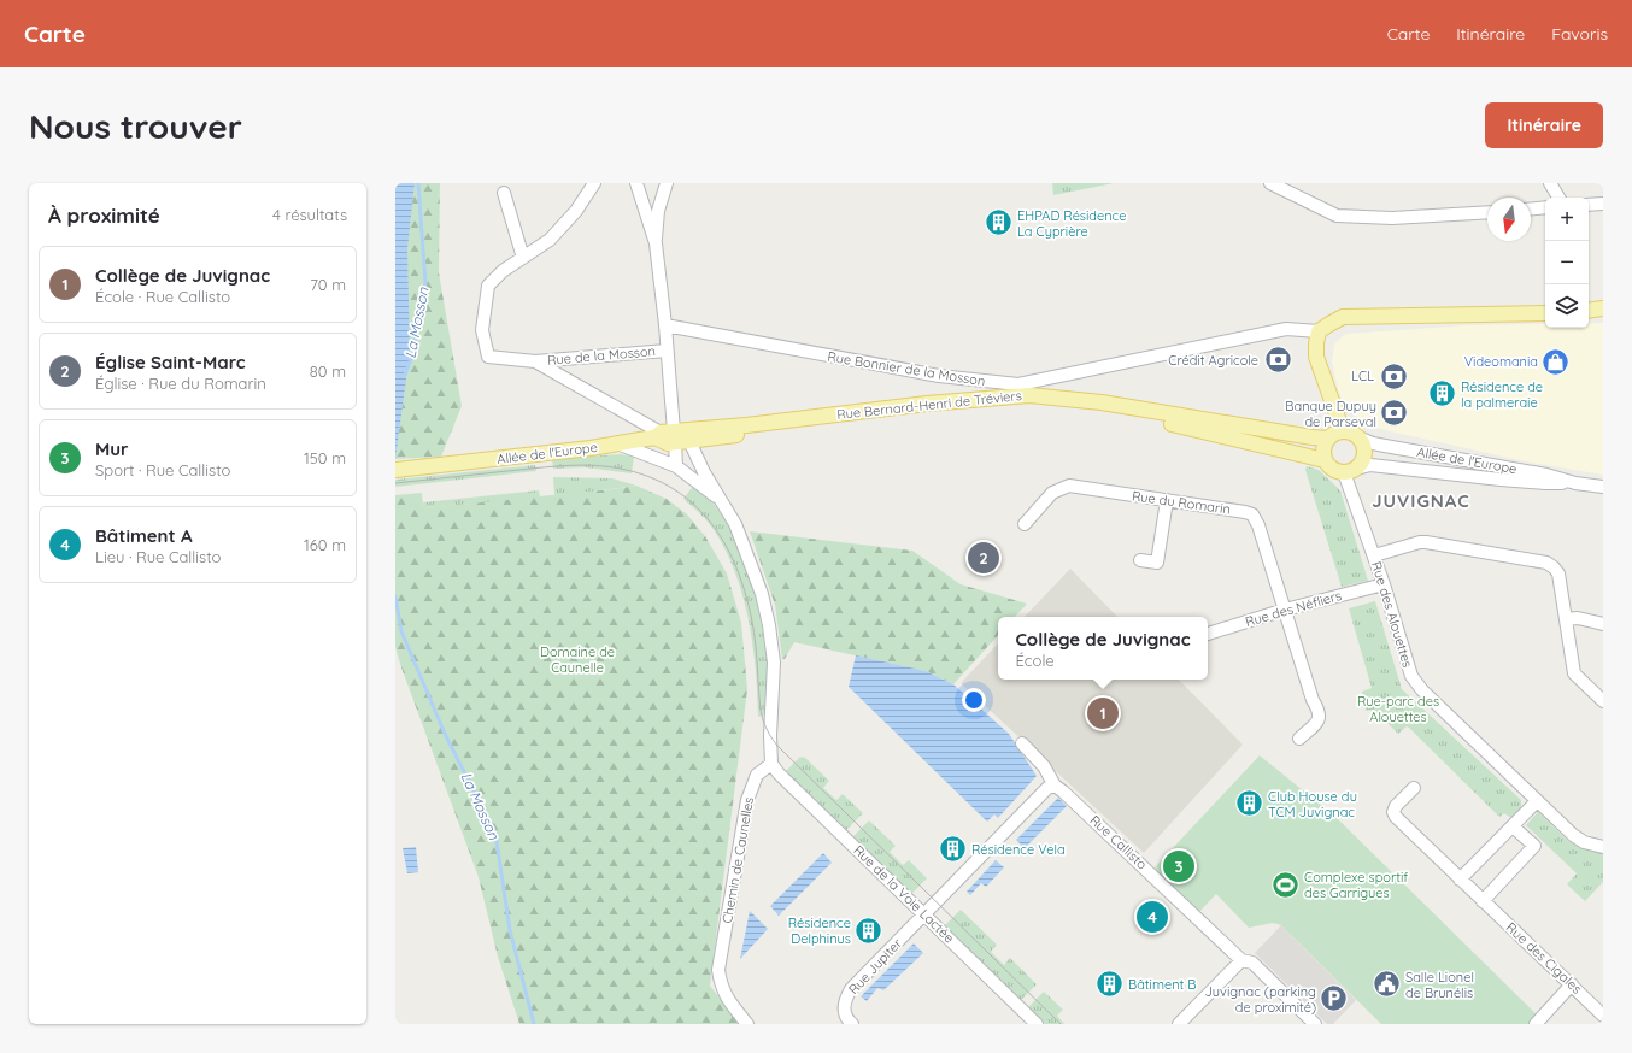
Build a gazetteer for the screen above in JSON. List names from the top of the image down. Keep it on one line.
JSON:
{"streets":{"main road":["Rue Bernard-Henri de Tréviers","Allée de l'Europe"],"street":["Rue de la Mosson","Rue Bonnier de la Mosson","Rue du Romarin","Rue des Néfliers","Rue des Alouettes","Rue Callisto","Chemin de Caunelles","Rue de la Voie Lactée","Rue des Cigales","Rue Jupiter"]},"crossings":[["Rue Bernard-Henri de Tréviers","Allée de l'Europe"],["Rue Bernard-Henri de Tréviers","Rue des Alouettes"],["Allée de l'Europe","Rue des Alouettes"],["Rue du Romarin","Rue des Néfliers"],["Rue des Néfliers","Rue des Alouettes"],["Chemin de Caunelles","Rue de la Voie Lactée"],["Rue de la Voie Lactée","Rue Jupiter"]],"districts":["JUVIGNAC"],"water":["La Mosson"],"parks":["Domaine de Caunelle","Rue-parc des Alouettes"],"places":{"building":["EHPAD Résidence La Cyprière","Résidence de la palmeraie","Club House du TCM Juvignac","Résidence Vela","Résidence Delphinus","Bâtiment B"],"bank":["Crédit Agricole","LCL","Banque Dupuy de Parseval"],"shop":["Videomania"],"sports":["Complexe sportif des Garrigues"],"public building":["Salle Lionel de Brunélis"],"parking":["Juvignac (parking de proximité)"]},"north":"bottom","page":{"header":"Carte","nav":["Carte","Itinéraire","Favoris"],"buttons":"Itinéraire","title":"Nous trouver","heading":["À proximité","4 résultats"],"map_buttons":["+","−"],"list":[{"mark":"1","name":"Collège de Juvignac","note":"École · Rue Callisto","value":"70 m"},{"mark":"2","name":"Église Saint-Marc","note":"Église · Rue du Romarin","value":"80 m"},{"mark":"3","name":"Mur","note":"Sport · Rue Callisto","value":"150 m"},{"mark":"4","name":"Bâtiment A","note":"Lieu · Rue Callisto","value":"160 m"}],"pins":["2","1","3","4"],"popup":["Collège de Juvignac","École"]}}
